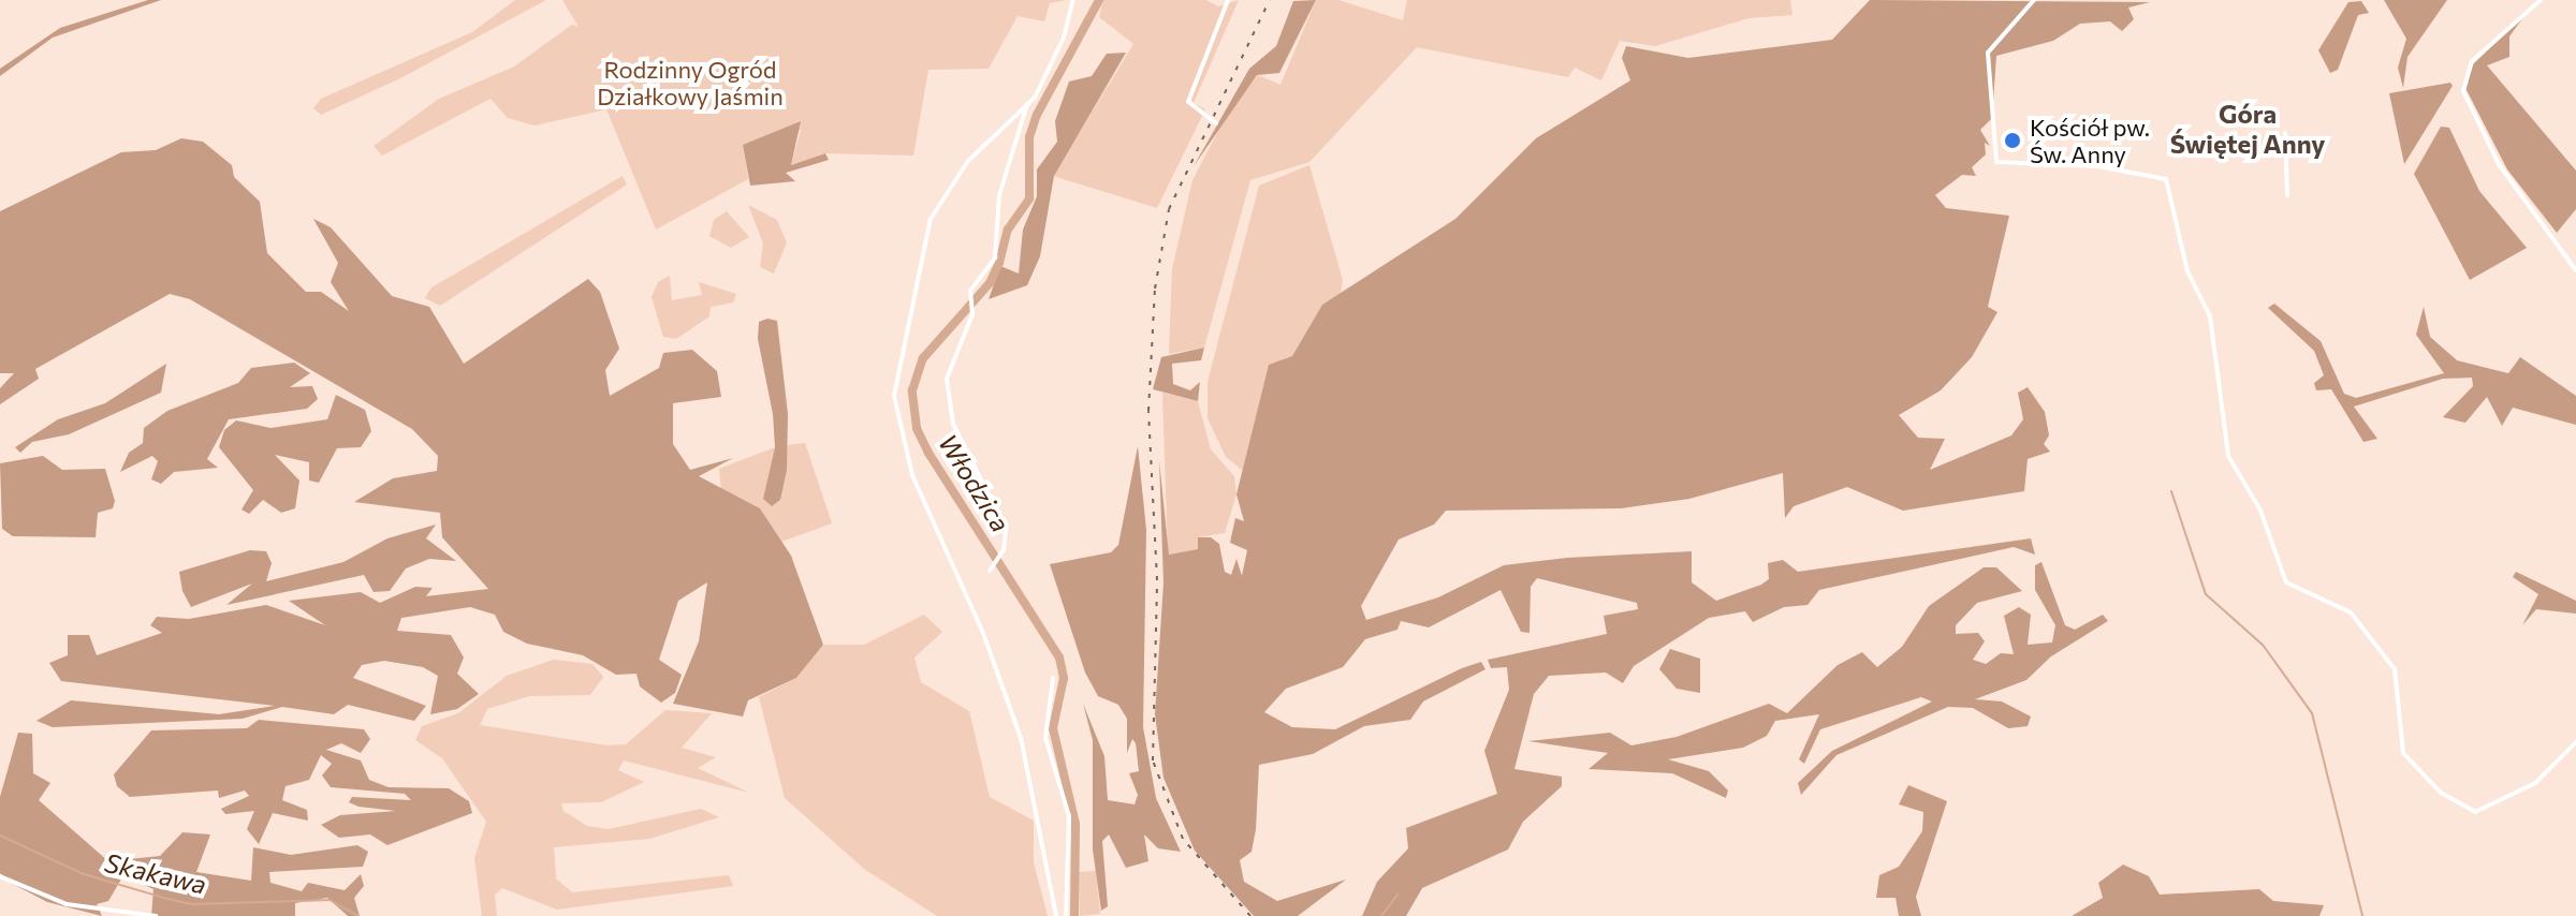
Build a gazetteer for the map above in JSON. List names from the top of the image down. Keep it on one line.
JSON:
{"districts":["Góra Świętej Anny"],"water":["Włodzica","Skakawa"],"parks":["Rodzinny Ogród Działkowy Jaśmin"],"places":["Kościół pw. Św. Anny"]}
